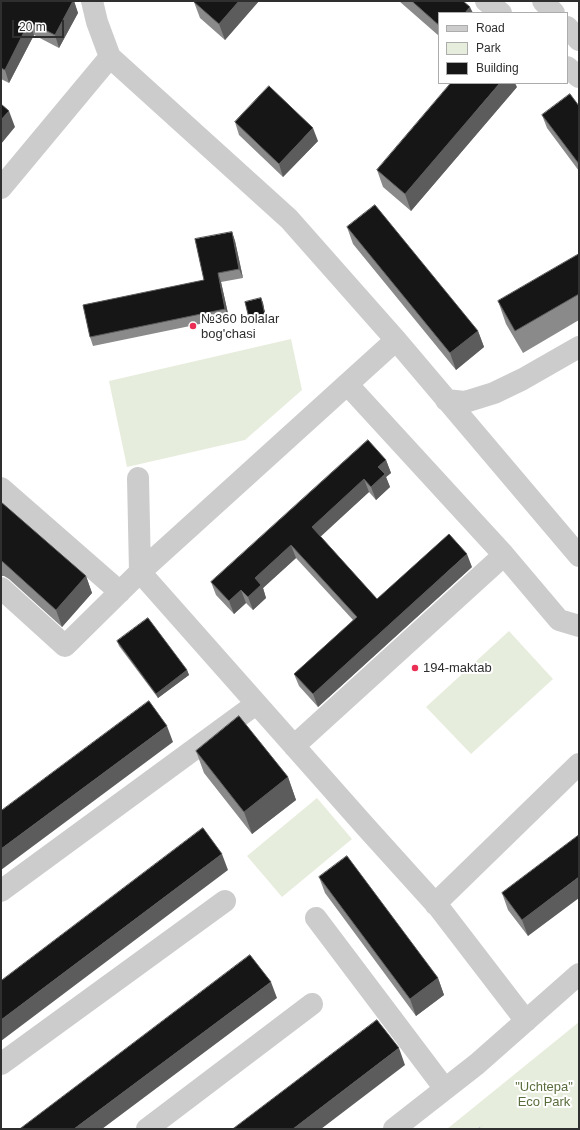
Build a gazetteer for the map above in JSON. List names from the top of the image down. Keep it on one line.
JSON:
{"parks":["\"Uchtepa\" Eco Park"],"places":["№360 bolalar bog'chasi","194-maktab"],"legend":["Road","Park","Building"],"scale_bar":"20 m"}
